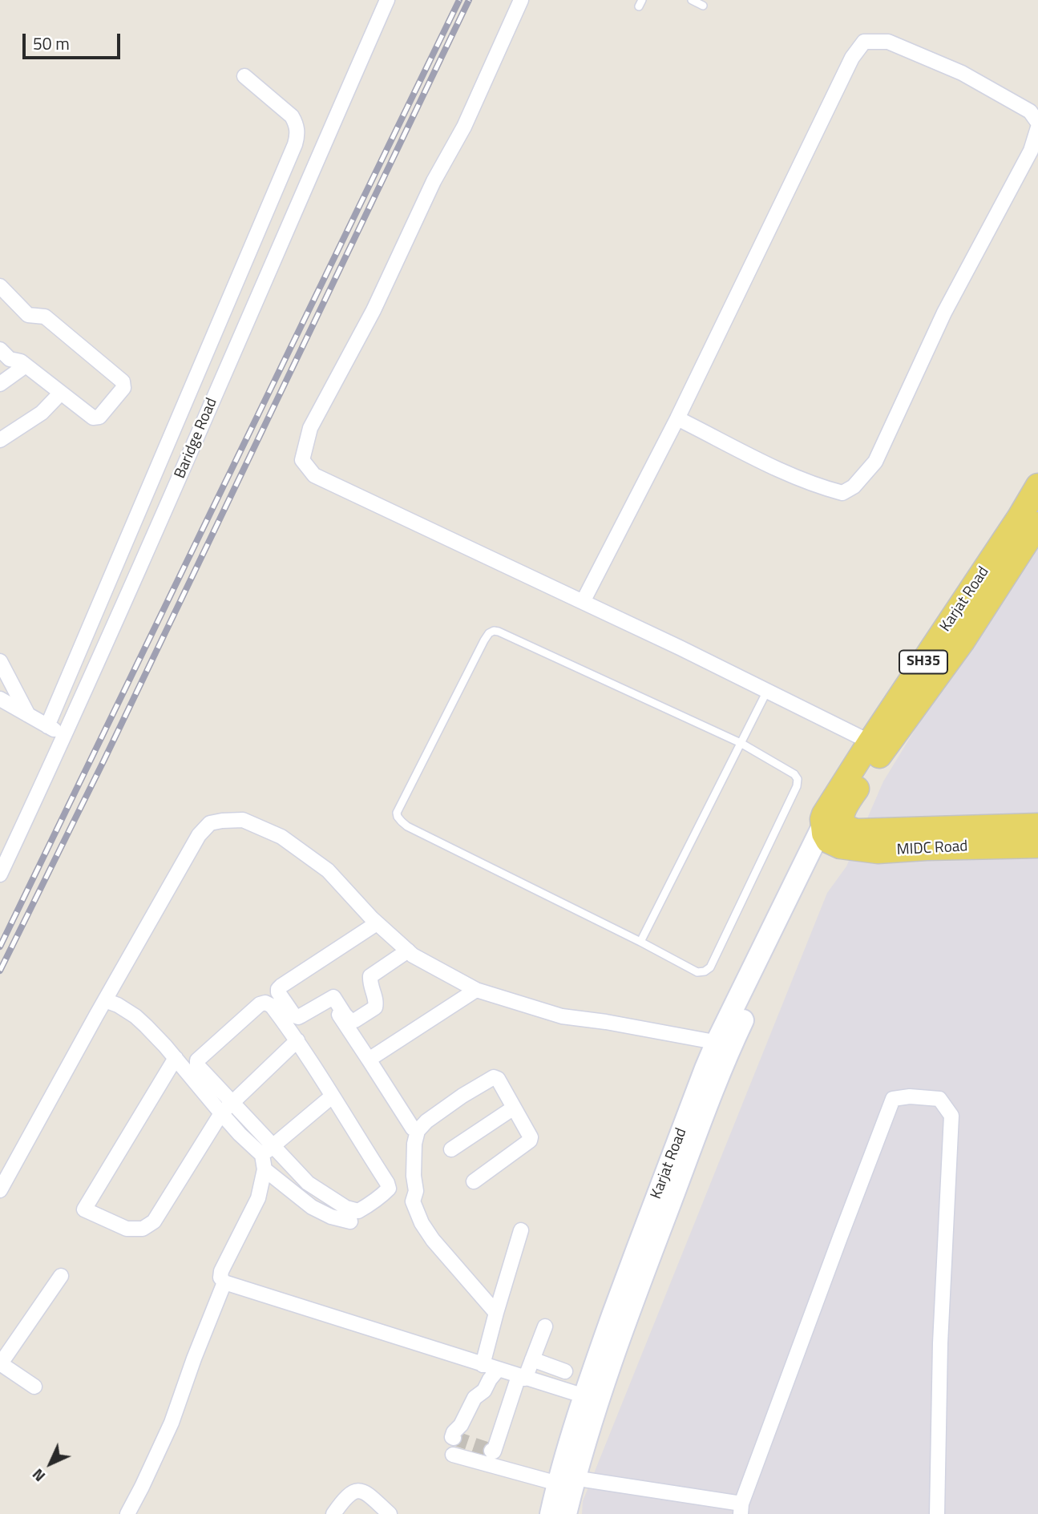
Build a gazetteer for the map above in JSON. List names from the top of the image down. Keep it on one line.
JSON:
{"streets":{"main road":["Karjat Road","SH35","MIDC Road"],"street":["Baridge Road"]},"crossings":[["Karjat Road","MIDC Road"]],"scale_bar":"50 m","north":"bottom left"}
